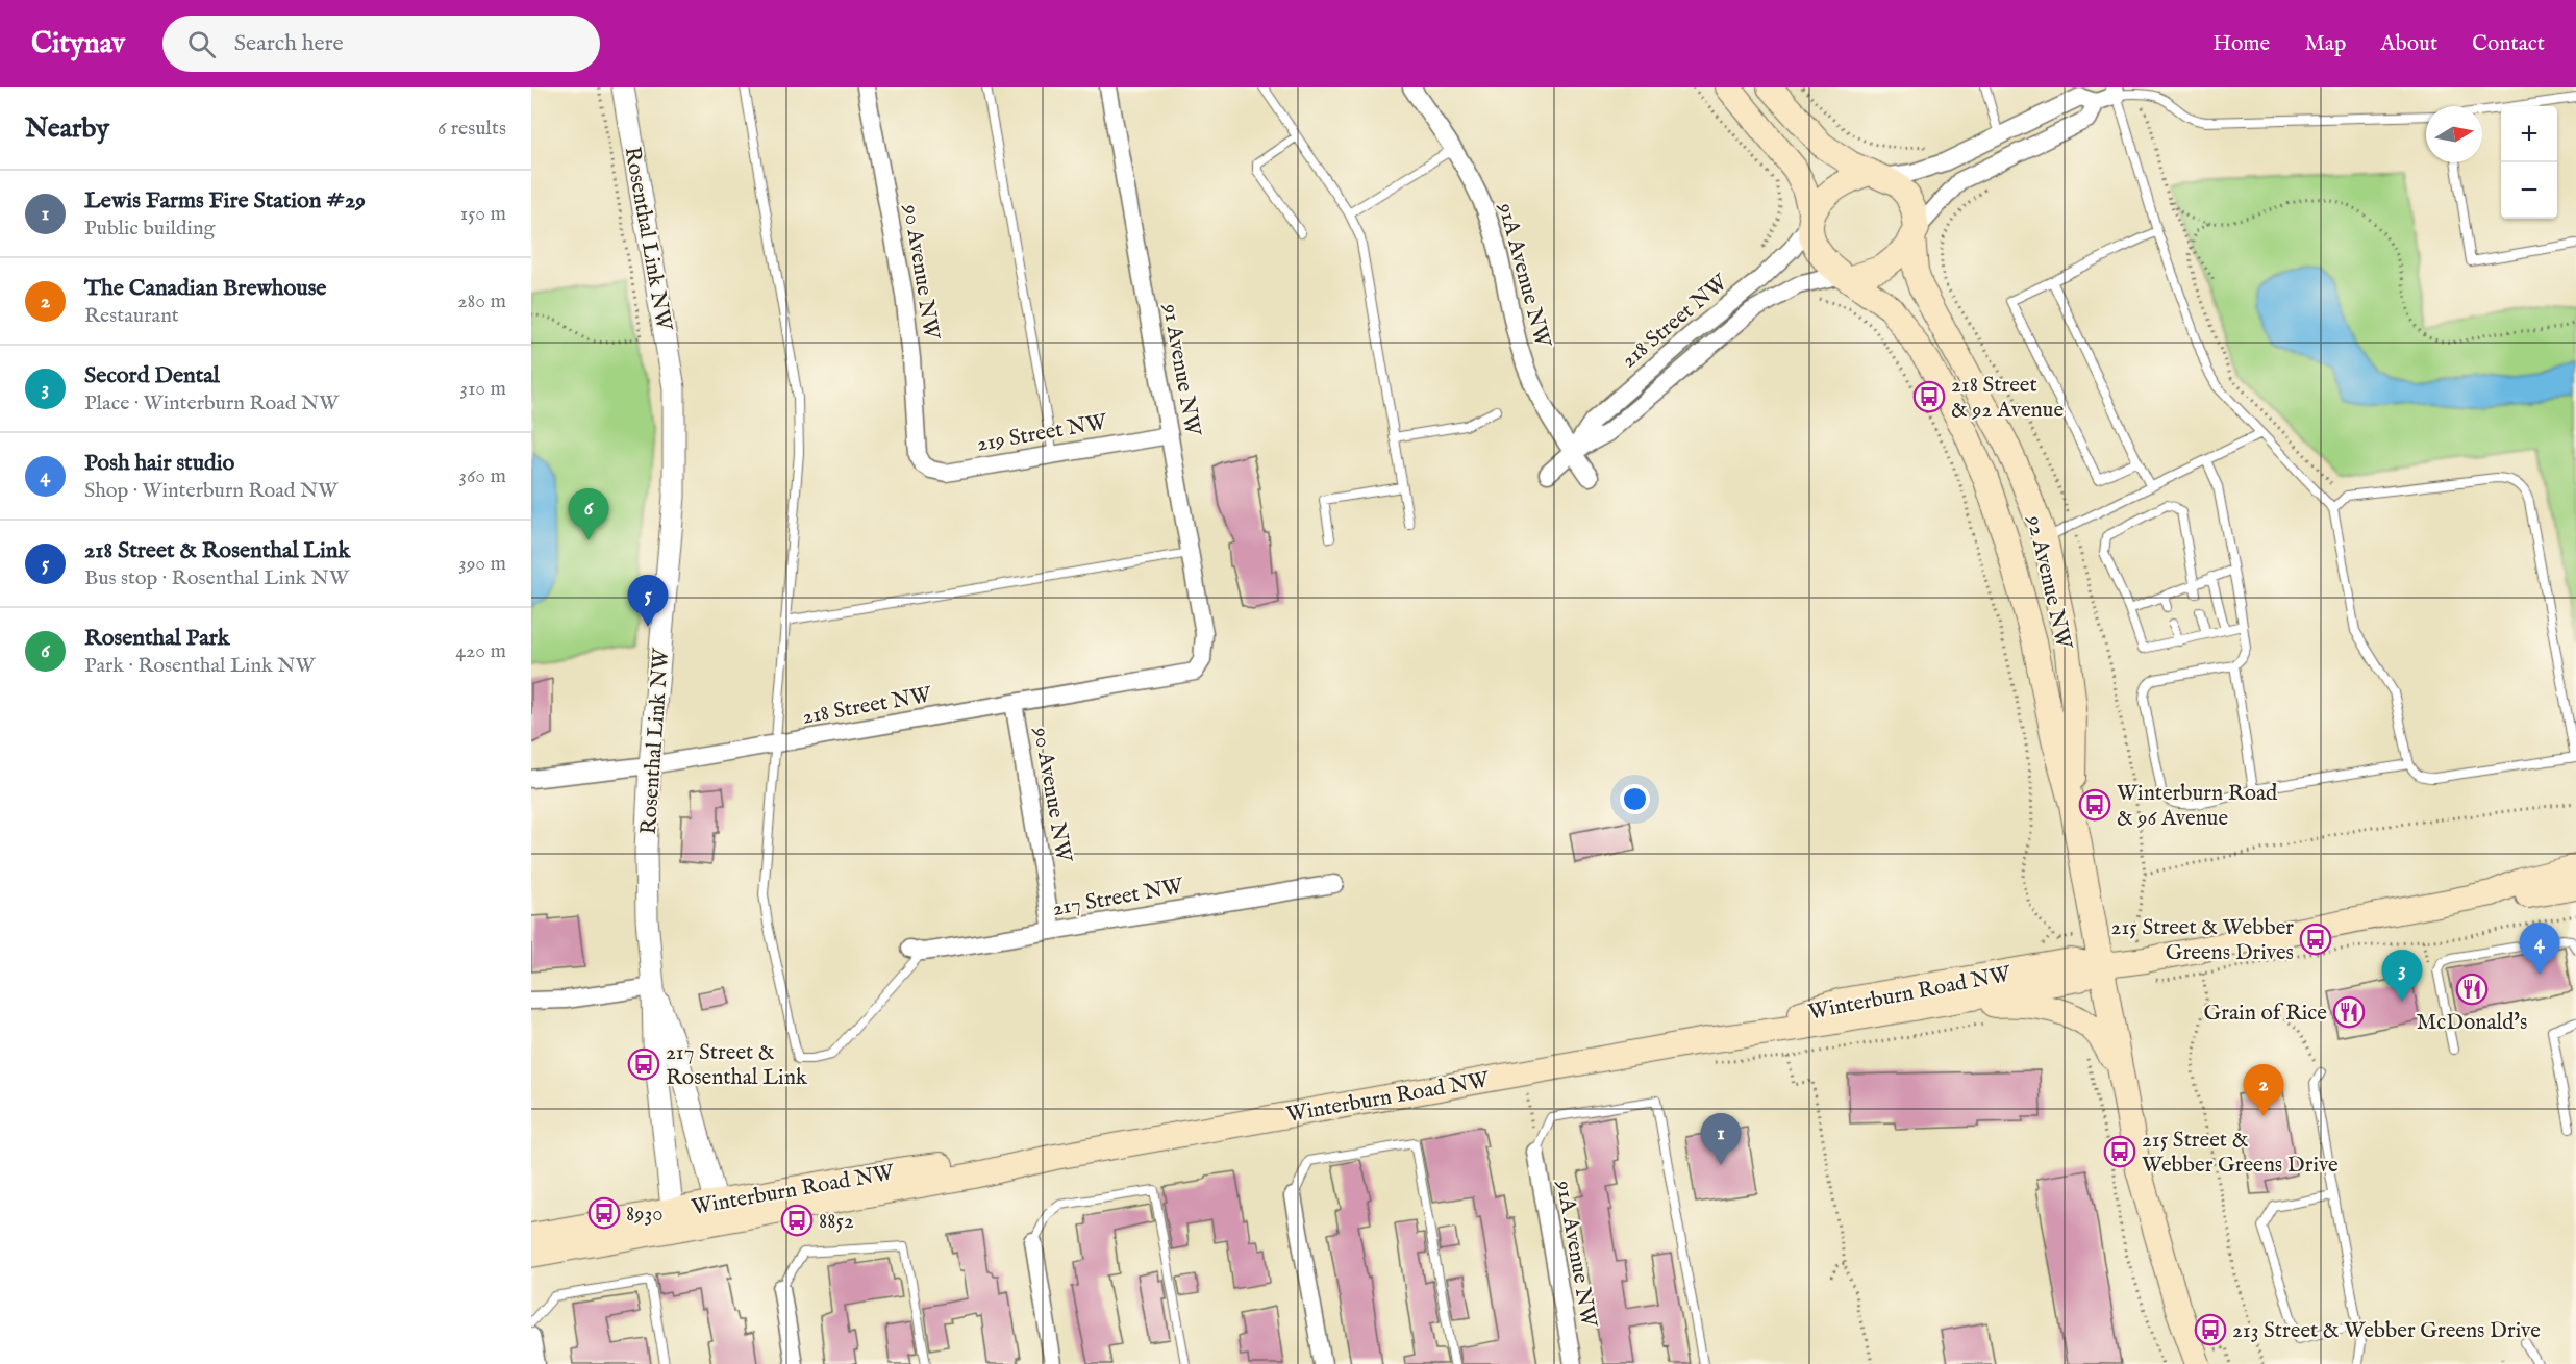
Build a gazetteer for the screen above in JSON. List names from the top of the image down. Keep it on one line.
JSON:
{"streets":{"main road":["92 Avenue NW","Winterburn Road NW"],"street":["Rosenthal Link NW","90 Avenue NW","91A Avenue NW","218 Street NW","91 Avenue NW","219 Street NW","217 Street NW"]},"crossings":[["Rosenthal Link NW","218 Street NW"],["Rosenthal Link NW","Winterburn Road NW"],["90 Avenue NW","218 Street NW"],["90 Avenue NW","219 Street NW"],["90 Avenue NW","217 Street NW"],["91A Avenue NW","218 Street NW"],["218 Street NW","91 Avenue NW"],["218 Street NW","92 Avenue NW"],["91 Avenue NW","219 Street NW"],["92 Avenue NW","Winterburn Road NW"]],"places":{"bus stop":["218 Street & 92 Avenue","Winterburn Road & 96 Avenue","215 Street & Webber Greens Drives","217 Street & Rosenthal Link","215 Street & Webber Greens Drive","8930","8852","213 Street & Webber Greens Drive"],"restaurant":["McDonald's","Grain of Rice"]},"north":"right","page":{"header":"Citynav","search":"Search here","nav":["Home","Map","About","Contact"],"heading":["Nearby","6 results"],"map_buttons":["+","−"],"list":[{"mark":"1","name":"Lewis Farms Fire Station #29","note":"Public building","value":"150 m"},{"mark":"2","name":"The Canadian Brewhouse","note":"Restaurant","value":"280 m"},{"mark":"3","name":"Secord Dental","note":"Place · Winterburn Road NW","value":"310 m"},{"mark":"4","name":"Posh hair studio","note":"Shop · Winterburn Road NW","value":"360 m"},{"mark":"5","name":"218 Street & Rosenthal Link","note":"Bus stop · Rosenthal Link NW","value":"390 m"},{"mark":"6","name":"Rosenthal Park","note":"Park · Rosenthal Link NW","value":"420 m"}],"pins":["6","5","4","3","2","1"]}}
